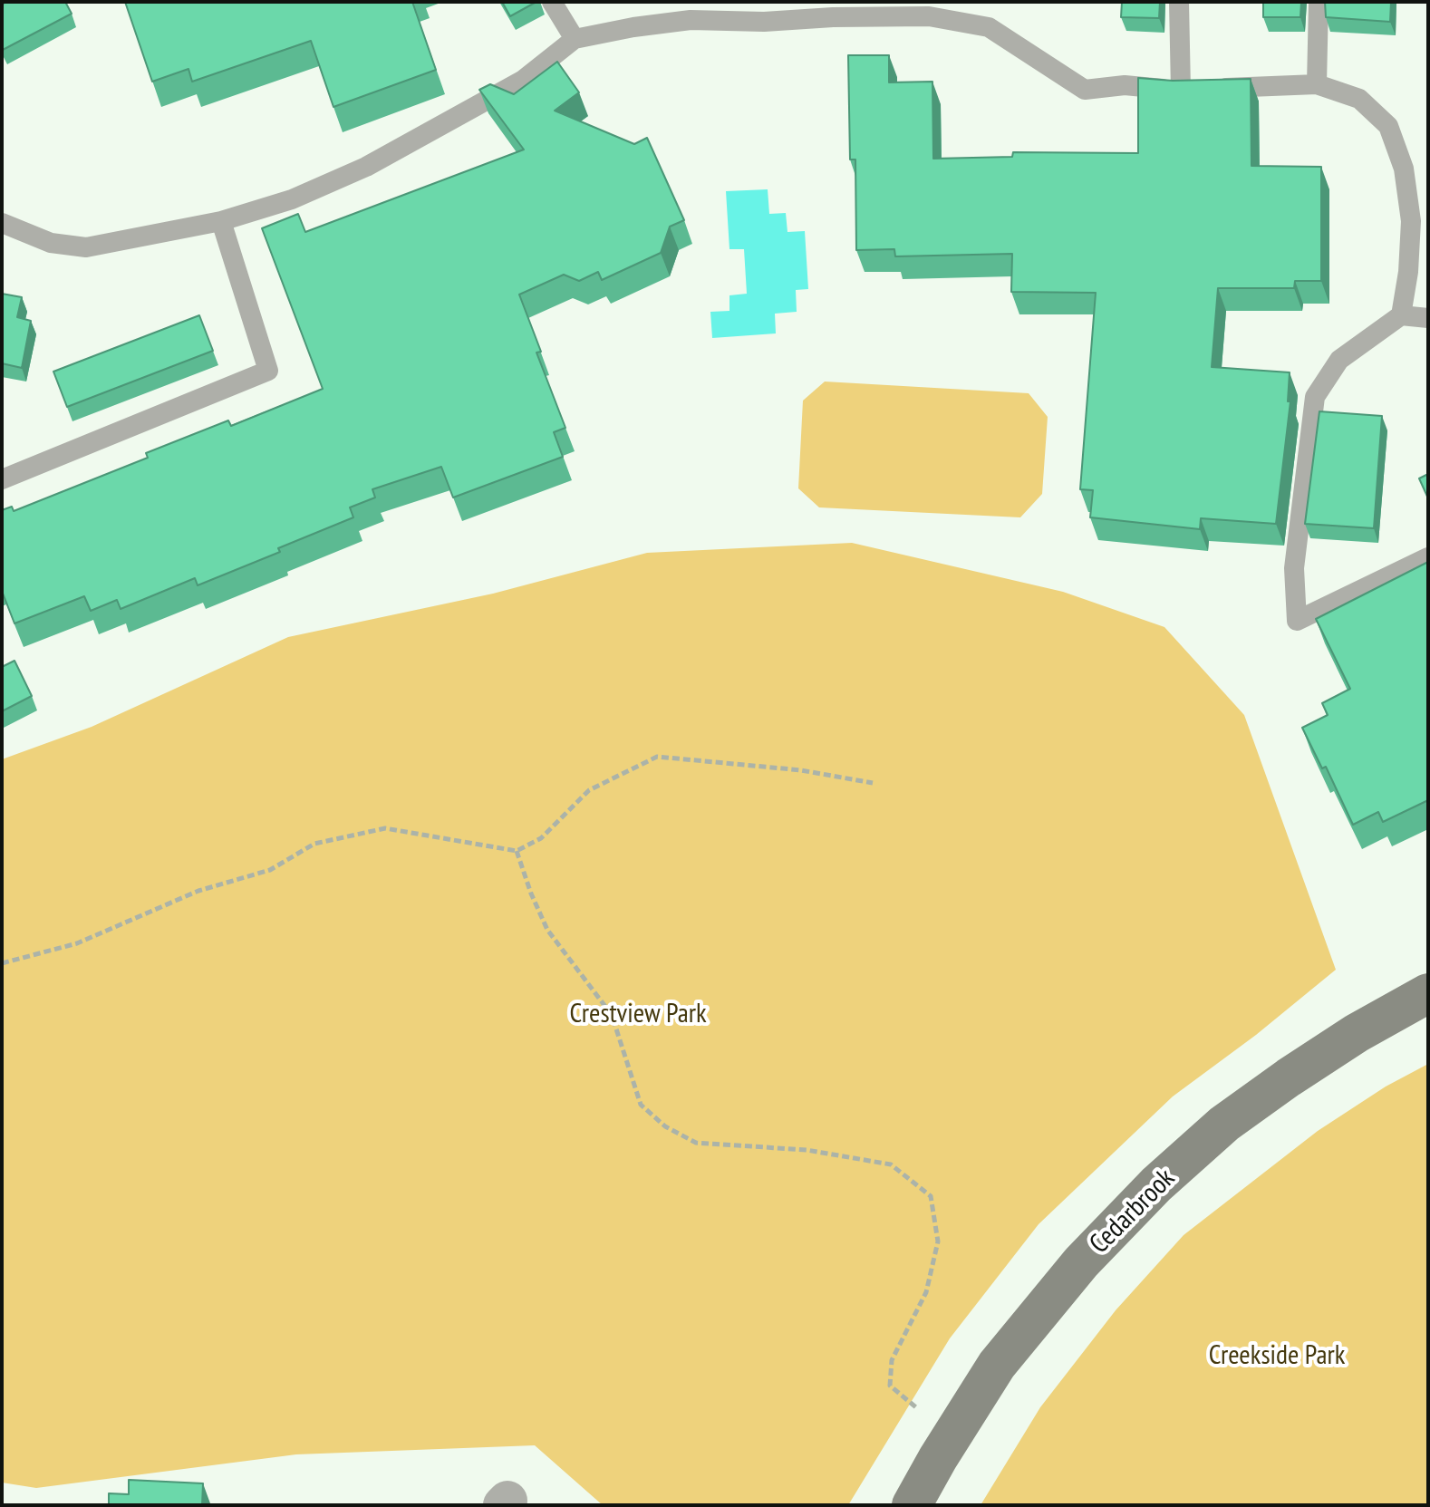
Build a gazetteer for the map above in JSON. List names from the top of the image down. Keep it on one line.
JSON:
{"streets":{"street":["Cedarbrook"]},"parks":["Crestview Park","Creekside Park"]}
